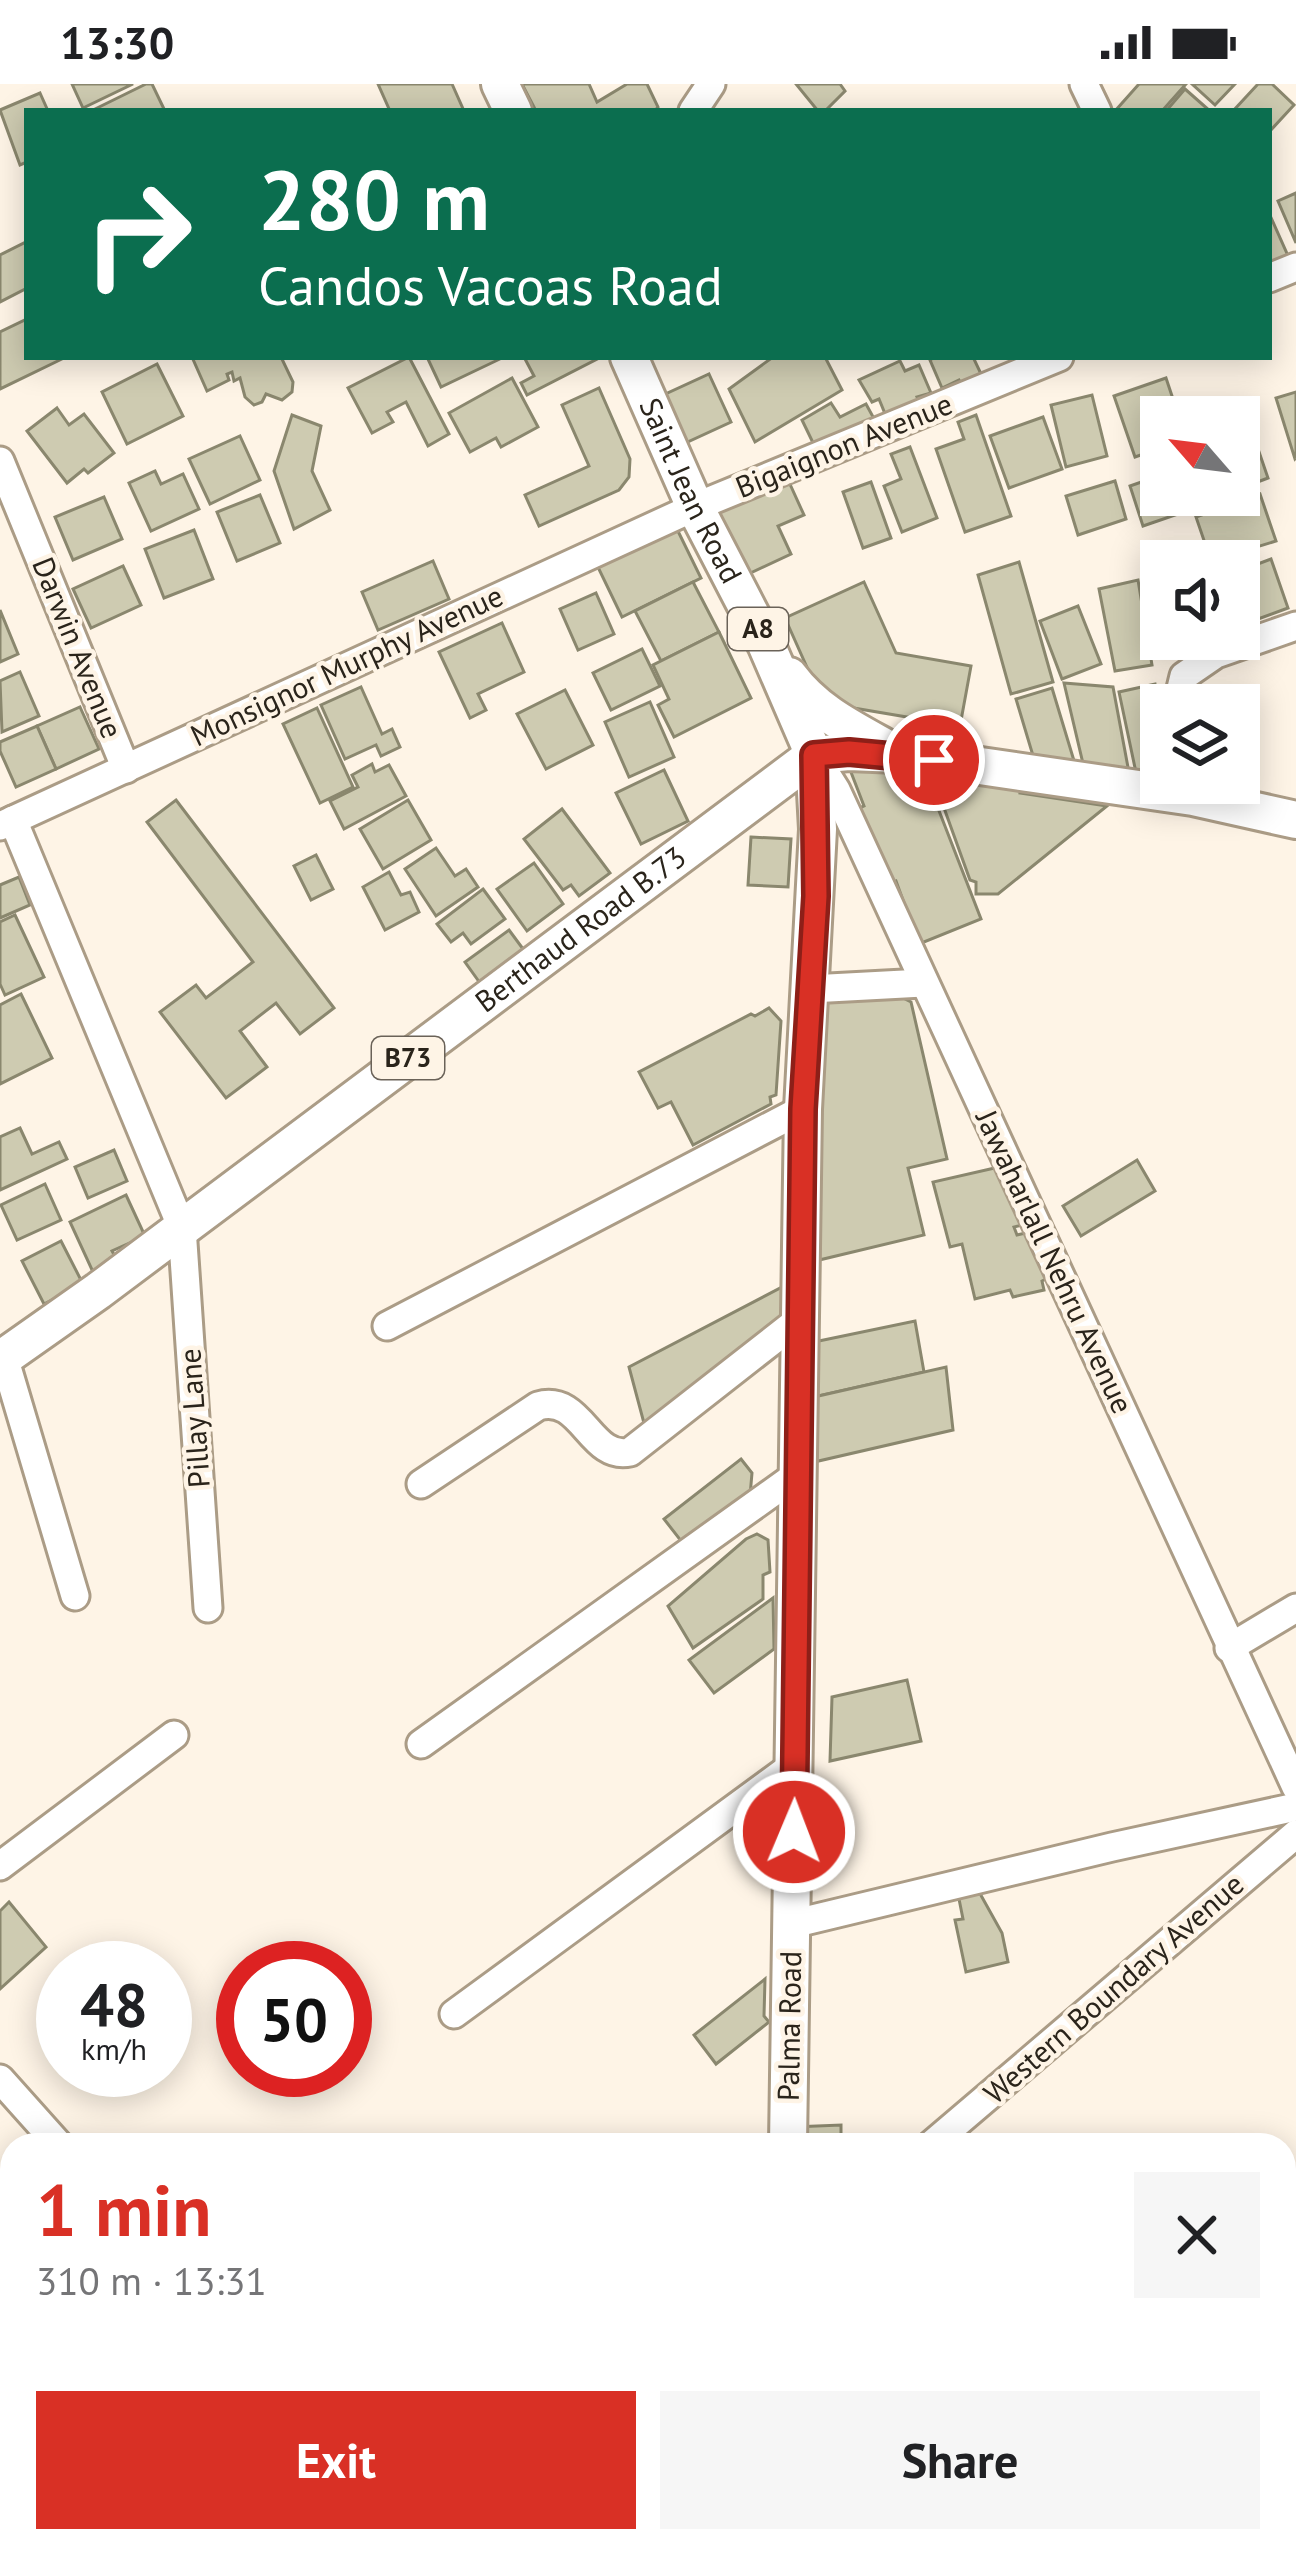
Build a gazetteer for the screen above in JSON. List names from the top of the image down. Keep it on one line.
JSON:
{"streets":{"main road":["Saint Jean Road","A8","Berthaud Road B.73","B73","Palma Road"],"street":["Bigaignon Avenue","Darwin Avenue","Monsignor Murphy Avenue","Jawaharlall Nehru Avenue","Pillay Lane","Western Boundary Avenue"]},"crossings":[["Bigaignon Avenue","Saint Jean Road"],["Bigaignon Avenue","Monsignor Murphy Avenue"],["Saint Jean Road","Monsignor Murphy Avenue"],["Saint Jean Road","Berthaud Road B.73"],["Saint Jean Road","Jawaharlall Nehru Avenue"],["Saint Jean Road","Palma Road"],["Darwin Avenue","Monsignor Murphy Avenue"],["Monsignor Murphy Avenue","Pillay Lane"],["Berthaud Road B.73","Jawaharlall Nehru Avenue"],["Berthaud Road B.73","Pillay Lane"],["Berthaud Road B.73","Palma Road"],["Jawaharlall Nehru Avenue","Palma Road"]],"north":"top left","page":{"status":"13:30","turn":["280 m","Candos Vacoas Road"],"speed":"48 km/h","limit":"50","heading":["1 min","310 m · 13:31"],"buttons":["Exit","Share"]}}
